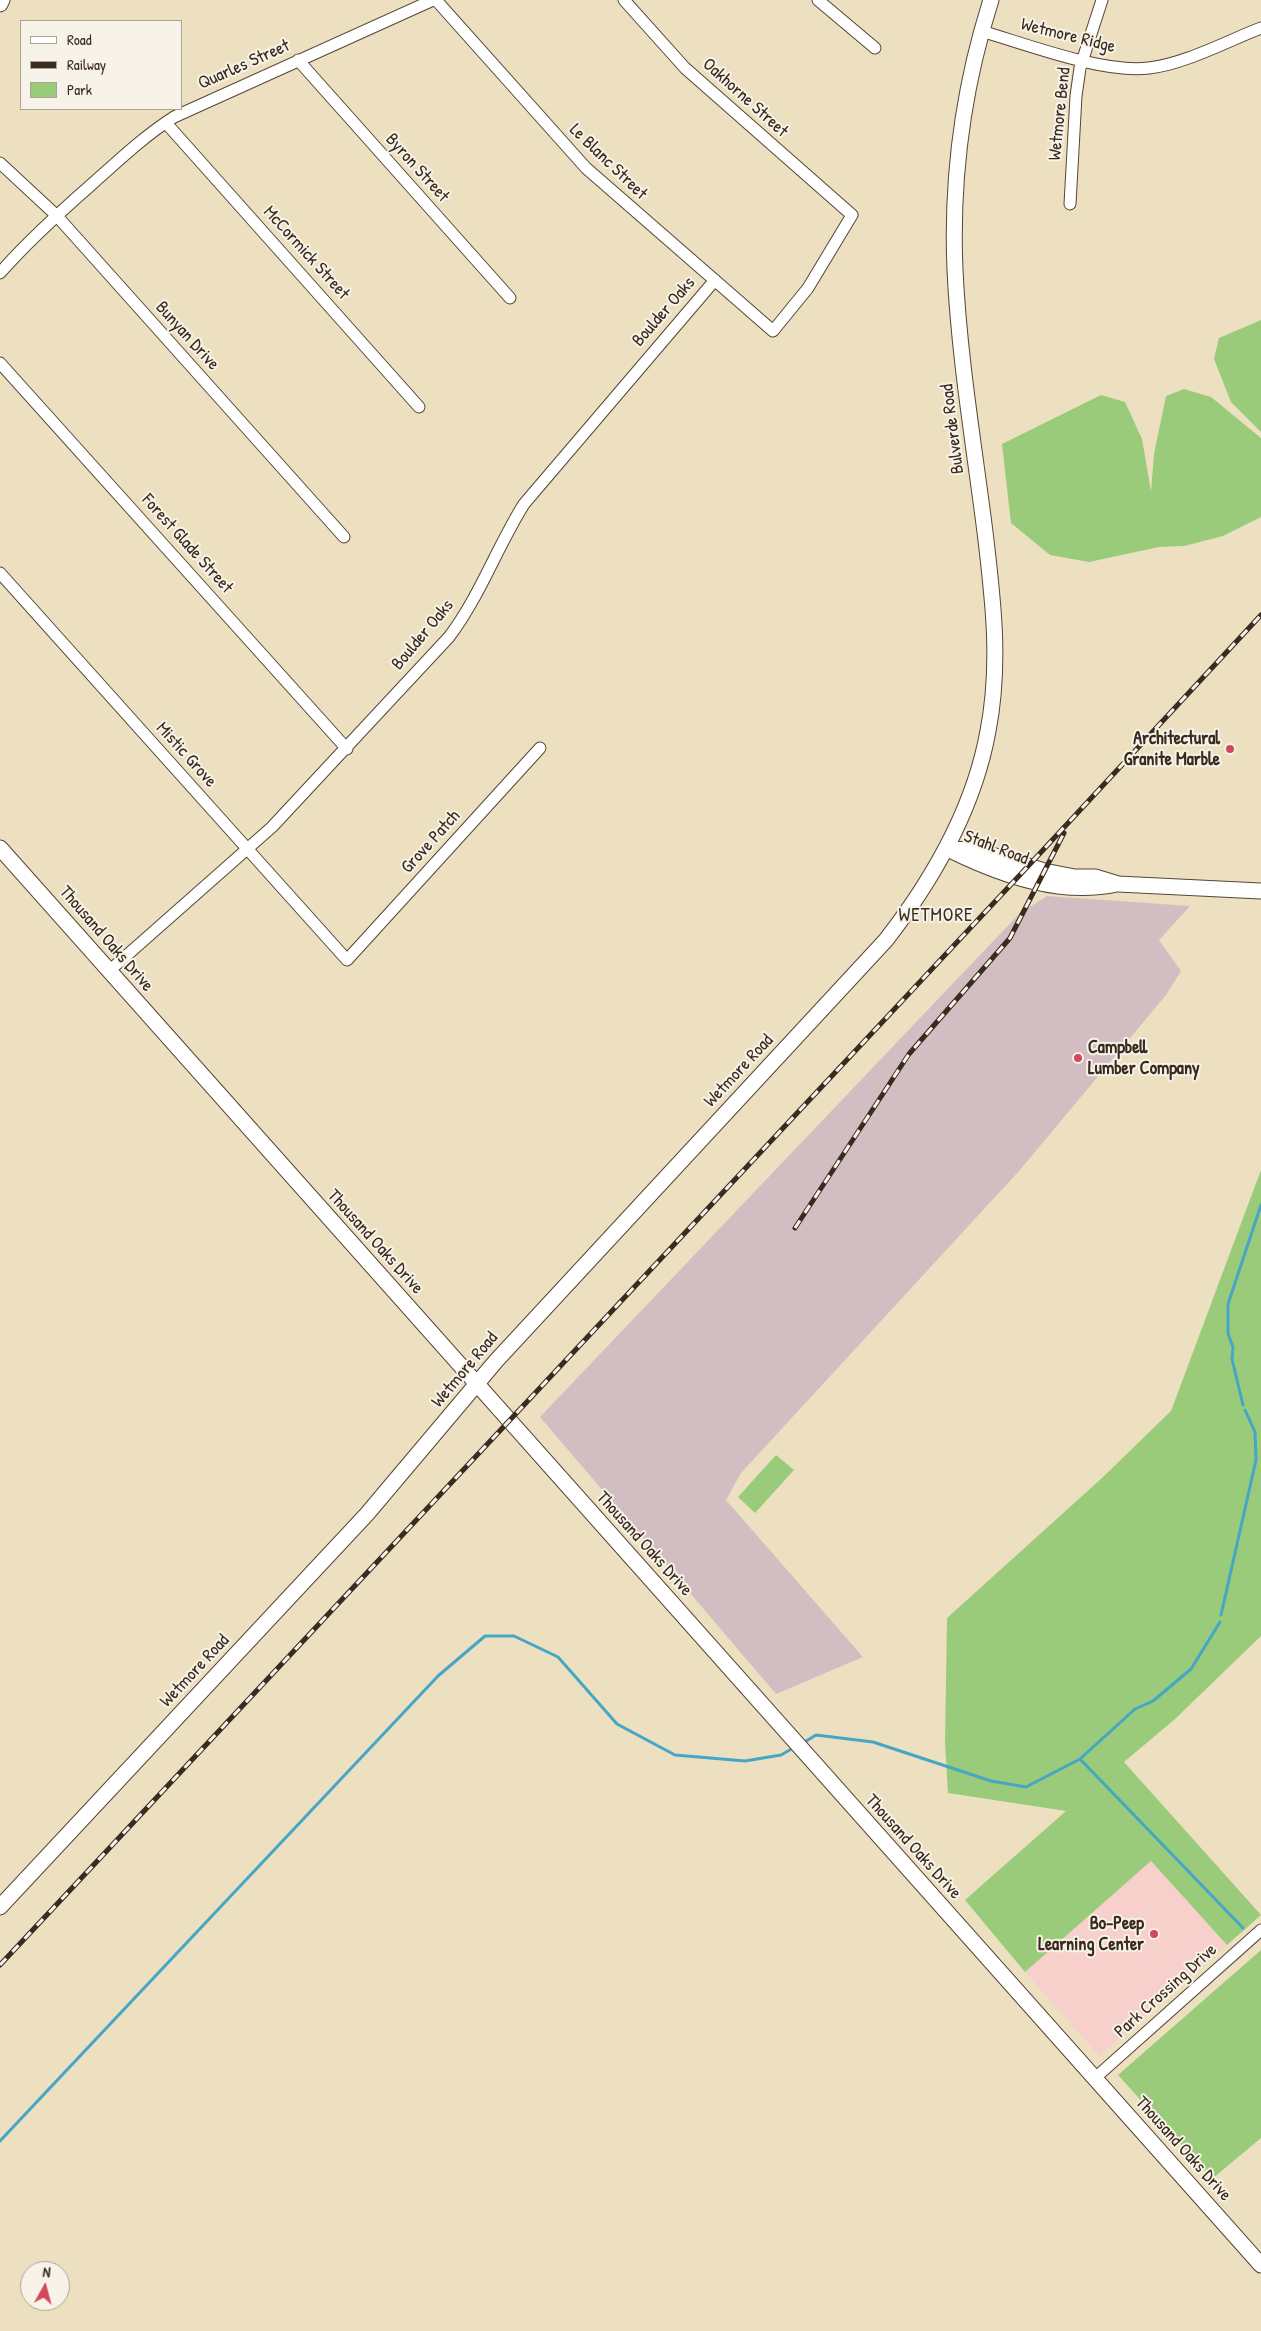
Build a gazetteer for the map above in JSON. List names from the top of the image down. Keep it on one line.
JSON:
{"streets":{"main road":["Bulverde Road","Stahl Road","Thousand Oaks Drive","Wetmore Road"],"street":["Wetmore Ridge","Quarles Street","Oakhorne Street","Wetmore Bend","Le Blanc Street","Byron Street","McCormick Street","Boulder Oaks","Bunyan Drive","Forest Glade Street","Mistic Grove","Grove Patch","Park Crossing Drive"]},"crossings":[["Wetmore Ridge","Wetmore Bend"],["Wetmore Ridge","Bulverde Road"],["Quarles Street","Le Blanc Street"],["Quarles Street","Byron Street"],["Quarles Street","McCormick Street"],["Quarles Street","Bunyan Drive"],["Oakhorne Street","Le Blanc Street"],["Le Blanc Street","Boulder Oaks"],["Boulder Oaks","Forest Glade Street"],["Boulder Oaks","Mistic Grove"],["Boulder Oaks","Thousand Oaks Drive"],["Bulverde Road","Stahl Road"],["Bulverde Road","Wetmore Road"],["Mistic Grove","Grove Patch"],["Stahl Road","Wetmore Road"],["Thousand Oaks Drive","Wetmore Road"],["Thousand Oaks Drive","Park Crossing Drive"]],"districts":["WETMORE"],"places":["Architectural Granite Marble","Campbell Lumber Company","Bo-Peep Learning Center"],"legend":["Road","Railway","Park"],"north":"top"}
